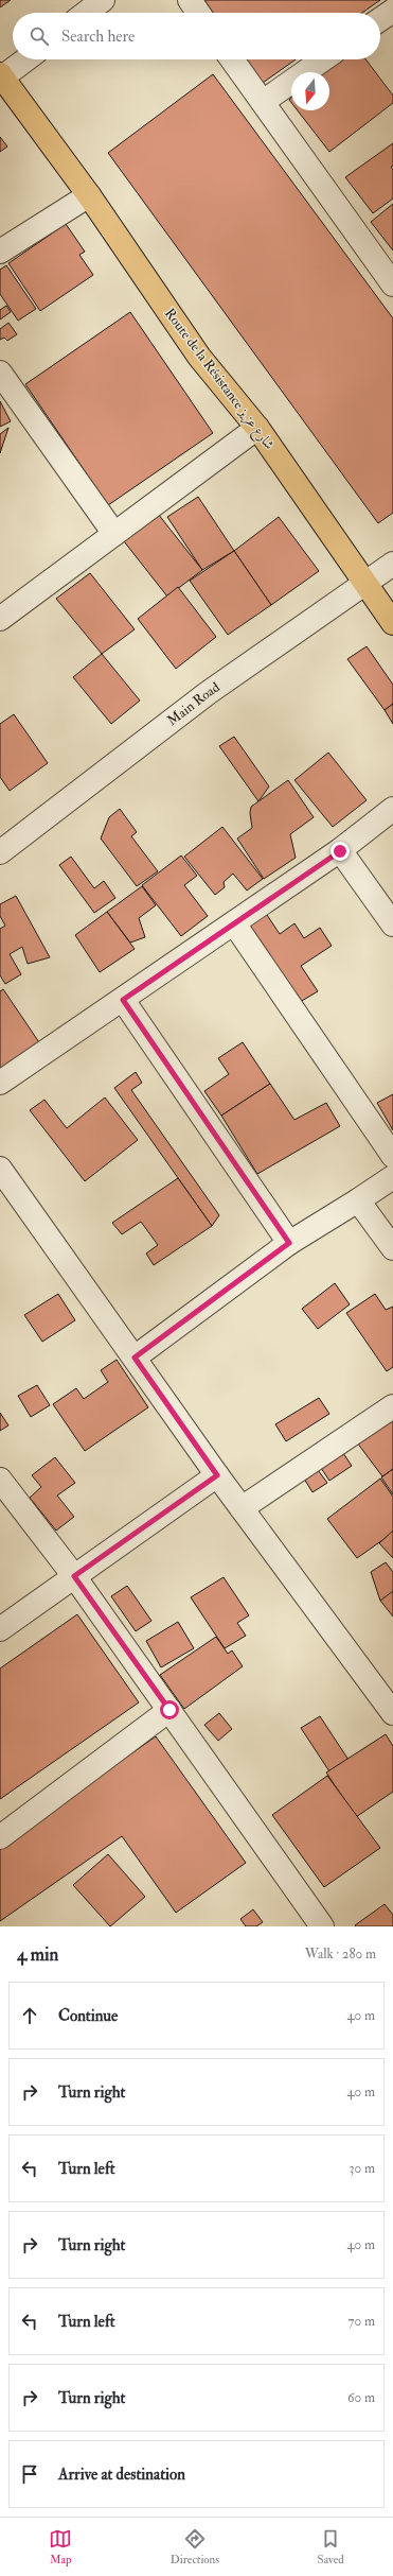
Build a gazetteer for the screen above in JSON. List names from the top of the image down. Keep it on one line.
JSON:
{"streets":{"main road":["Route de la Résistance شارع عزيز"],"street":["Main Road"]},"crossings":[["Route de la Résistance شارع عزيز","Main Road"]],"north":"bottom","page":{"search":"Search here","heading":["4 min","Walk · 280 m"],"list":[["Continue","40 m"],["Turn right","40 m"],["Turn left","30 m"],["Turn right","40 m"],["Turn left","70 m"],["Turn right","60 m"],"Arrive at destination"],"nav":["Map","Directions","Saved"]}}
